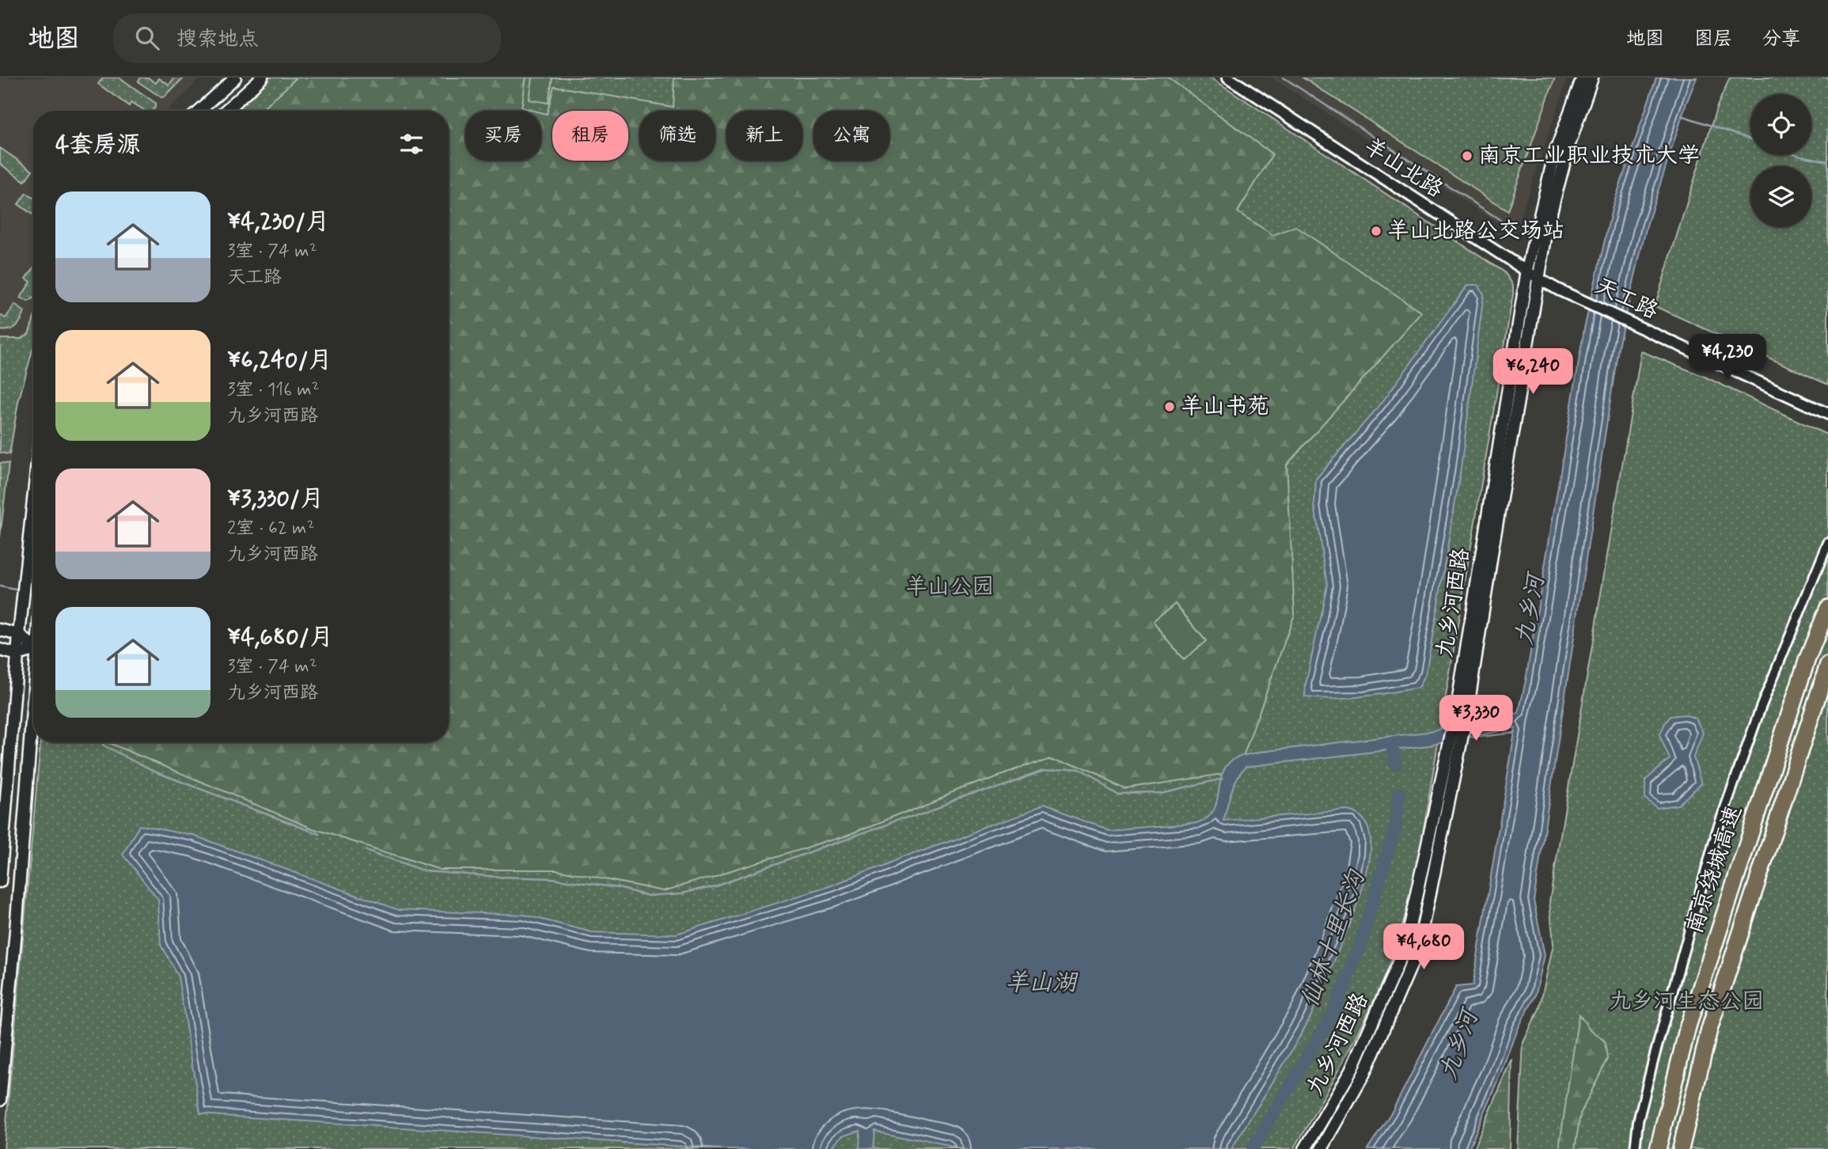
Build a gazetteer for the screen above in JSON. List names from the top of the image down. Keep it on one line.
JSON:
{"streets":{"highway":["南京绕城高速"],"main road":["九乡河西路"],"street":["羊山北路","天工路"]},"crossings":[["羊山北路","天工路"],["羊山北路","九乡河西路"]],"water":["九乡河","仙林十里长沟","羊山湖"],"parks":["羊山公园","九乡河生态公园"],"places":["南京工业职业技术大学","羊山北路公交场站","羊山书苑"],"page":{"header":"地图","search":"搜索地点","nav":["地图","图层","分享"],"chip":["买房","租房","筛选","新上","公寓"],"heading":"4套房源","list":[{"name":"¥4,230/月","note":"3室 · 74 m² · 天工路"},{"name":"¥6,240/月","note":"3室 · 116 m² · 九乡河西路"},{"name":"¥3,330/月","note":"2室 · 62 m² · 九乡河西路"},{"name":"¥4,680/月","note":"3室 · 74 m² · 九乡河西路"}],"price":["¥4,230","¥6,240","¥3,330","¥4,680"]}}
